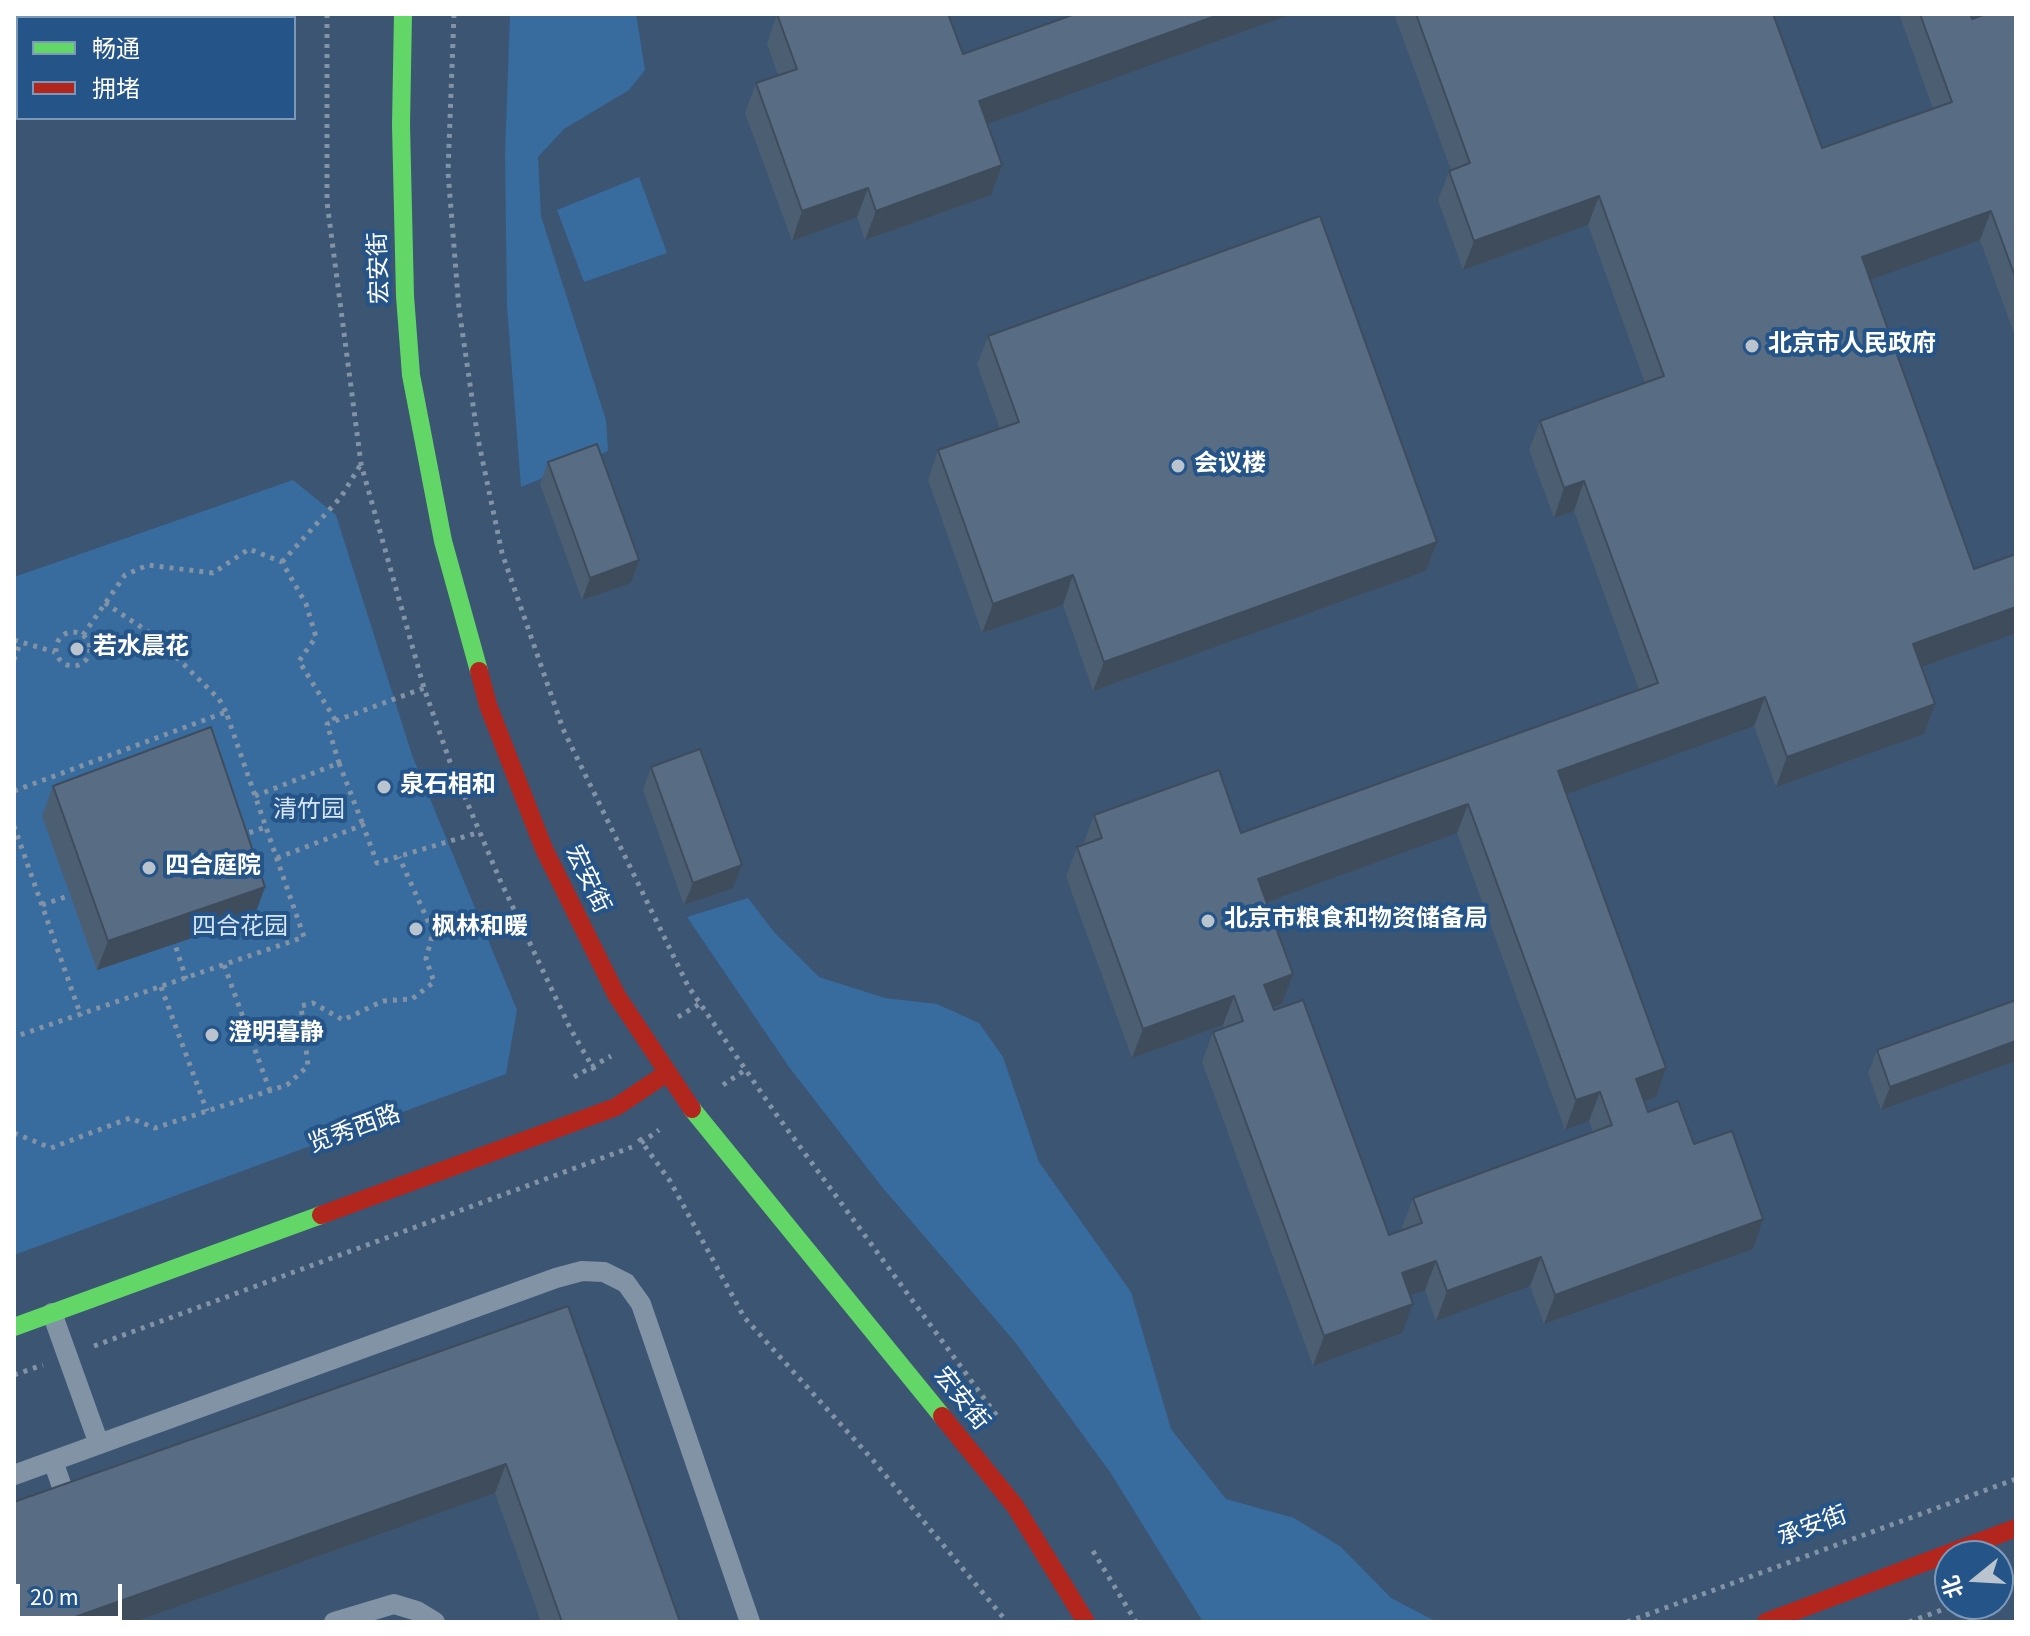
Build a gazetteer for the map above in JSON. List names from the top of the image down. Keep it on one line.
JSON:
{"streets":{"street":["宏安街"],"path":["承安街"]},"parks":["清竹园","四合花园"],"places":["北京市人民政府","会议楼","若水晨花","泉石相和","四合庭院","北京市粮食和物资储备局","枫林和暖","澄明暮静"],"legend":["畅通","拥堵"],"scale_bar":"20 m","north":"left"}
